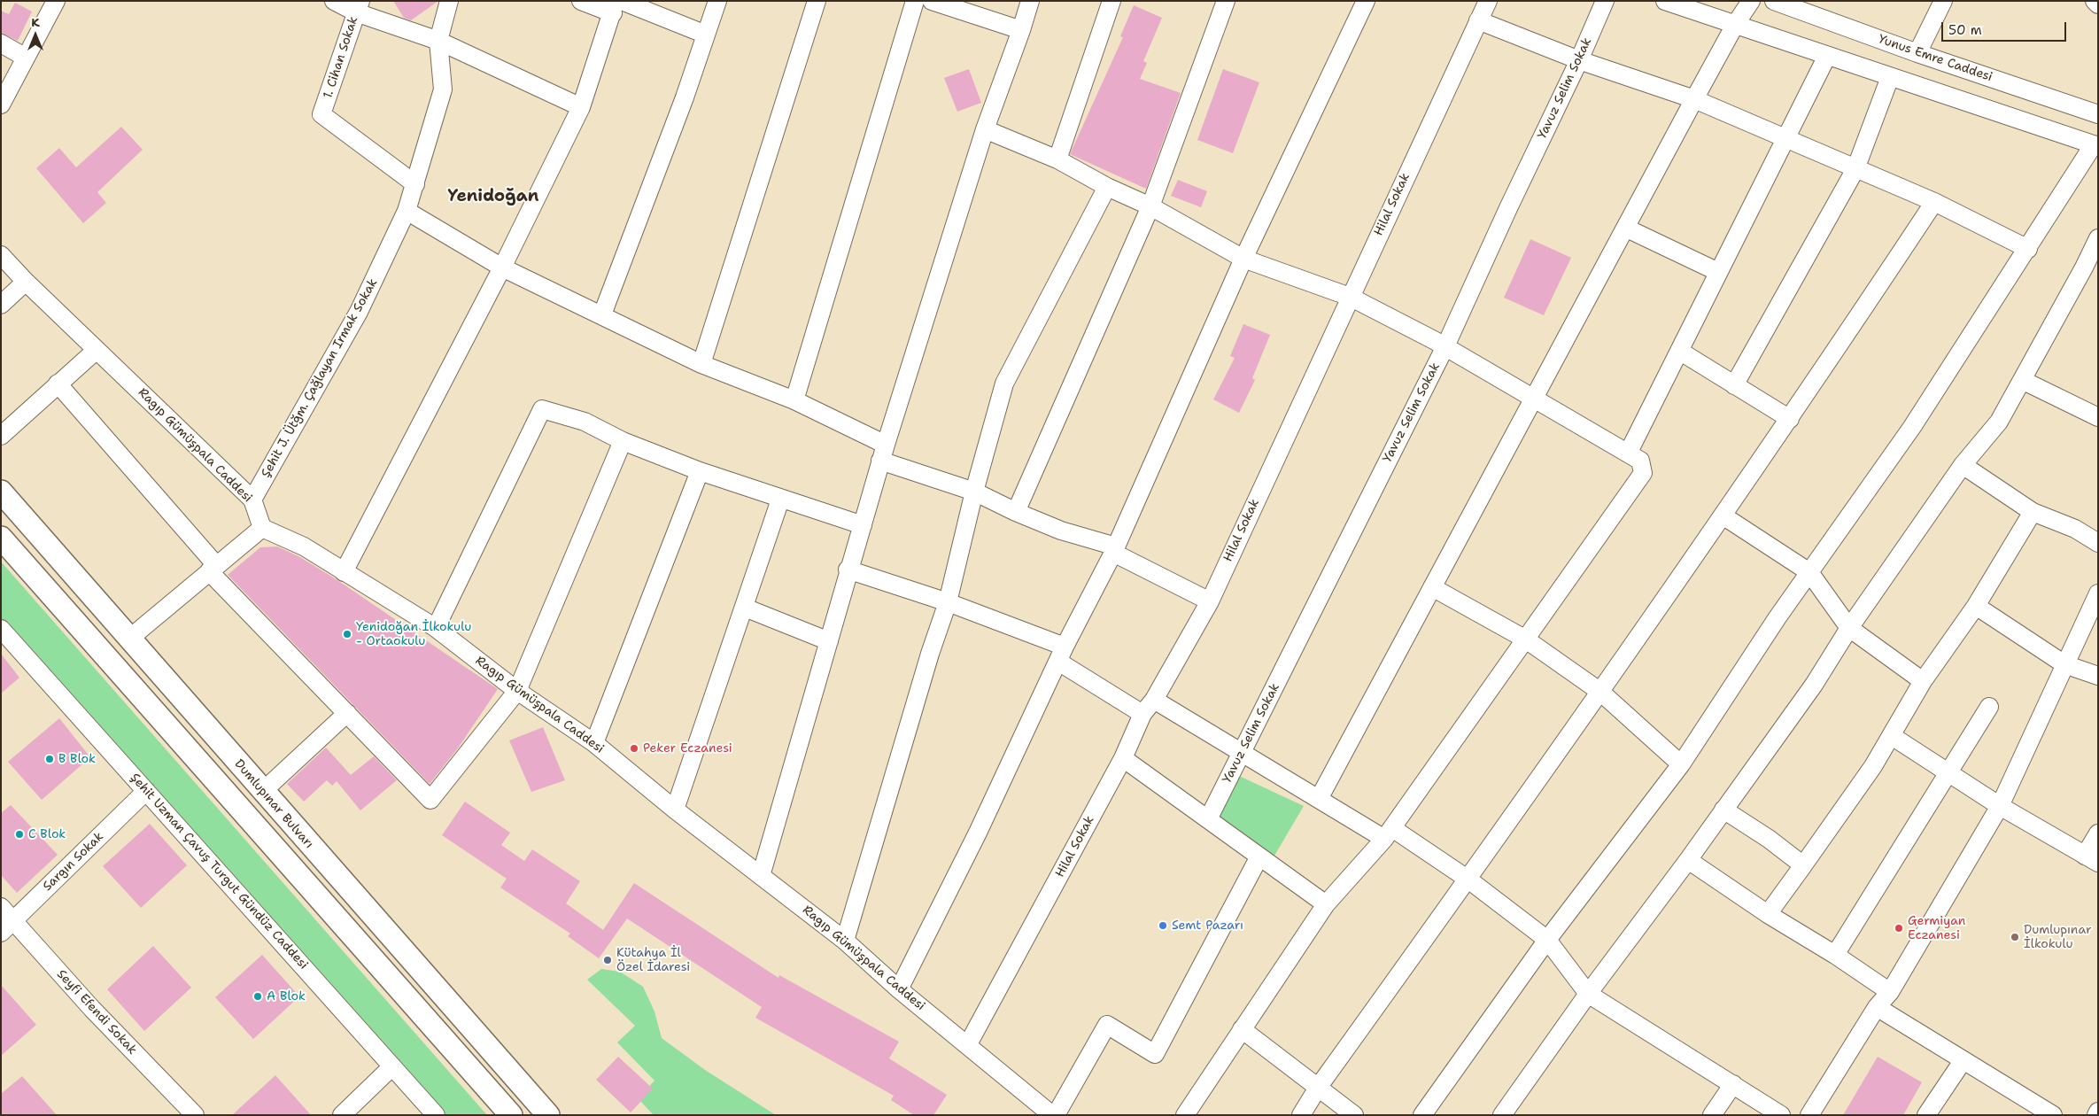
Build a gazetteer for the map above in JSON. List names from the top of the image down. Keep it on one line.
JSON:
{"streets":{"main road":["Dumlupınar Bulvarı"],"street":["1. Cihan Sokak","Yunus Emre Caddesi","Yavuz Selim Sokak","Hilal Sokak","Şehit J. Ütğm. Çağlayan Irmak Sokak","Ragıp Gümüşpala Caddesi","Sargın Sokak","Şehit Uzman Çavuş Turgut Gündüz Caddesi","Seyfi Efendi Sokak"]},"crossings":[["1. Cihan Sokak","Şehit J. Ütğm. Çağlayan Irmak Sokak"],["Hilal Sokak","Ragıp Gümüşpala Caddesi"],["Şehit J. Ütğm. Çağlayan Irmak Sokak","Ragıp Gümüşpala Caddesi"],["Sargın Sokak","Şehit Uzman Çavuş Turgut Gündüz Caddesi"],["Sargın Sokak","Seyfi Efendi Sokak"]],"districts":["Yenidoğan"],"places":["Yenidoğan İlkokulu - Ortaokulu","Peker Eczanesi","B Blok","C Blok","Semt Pazarı","Germiyan Eczanesi","Dumlupınar İlkokulu","Kütahya İl Özel İdaresi","A Blok"],"scale_bar":"50 m","north":"top"}
